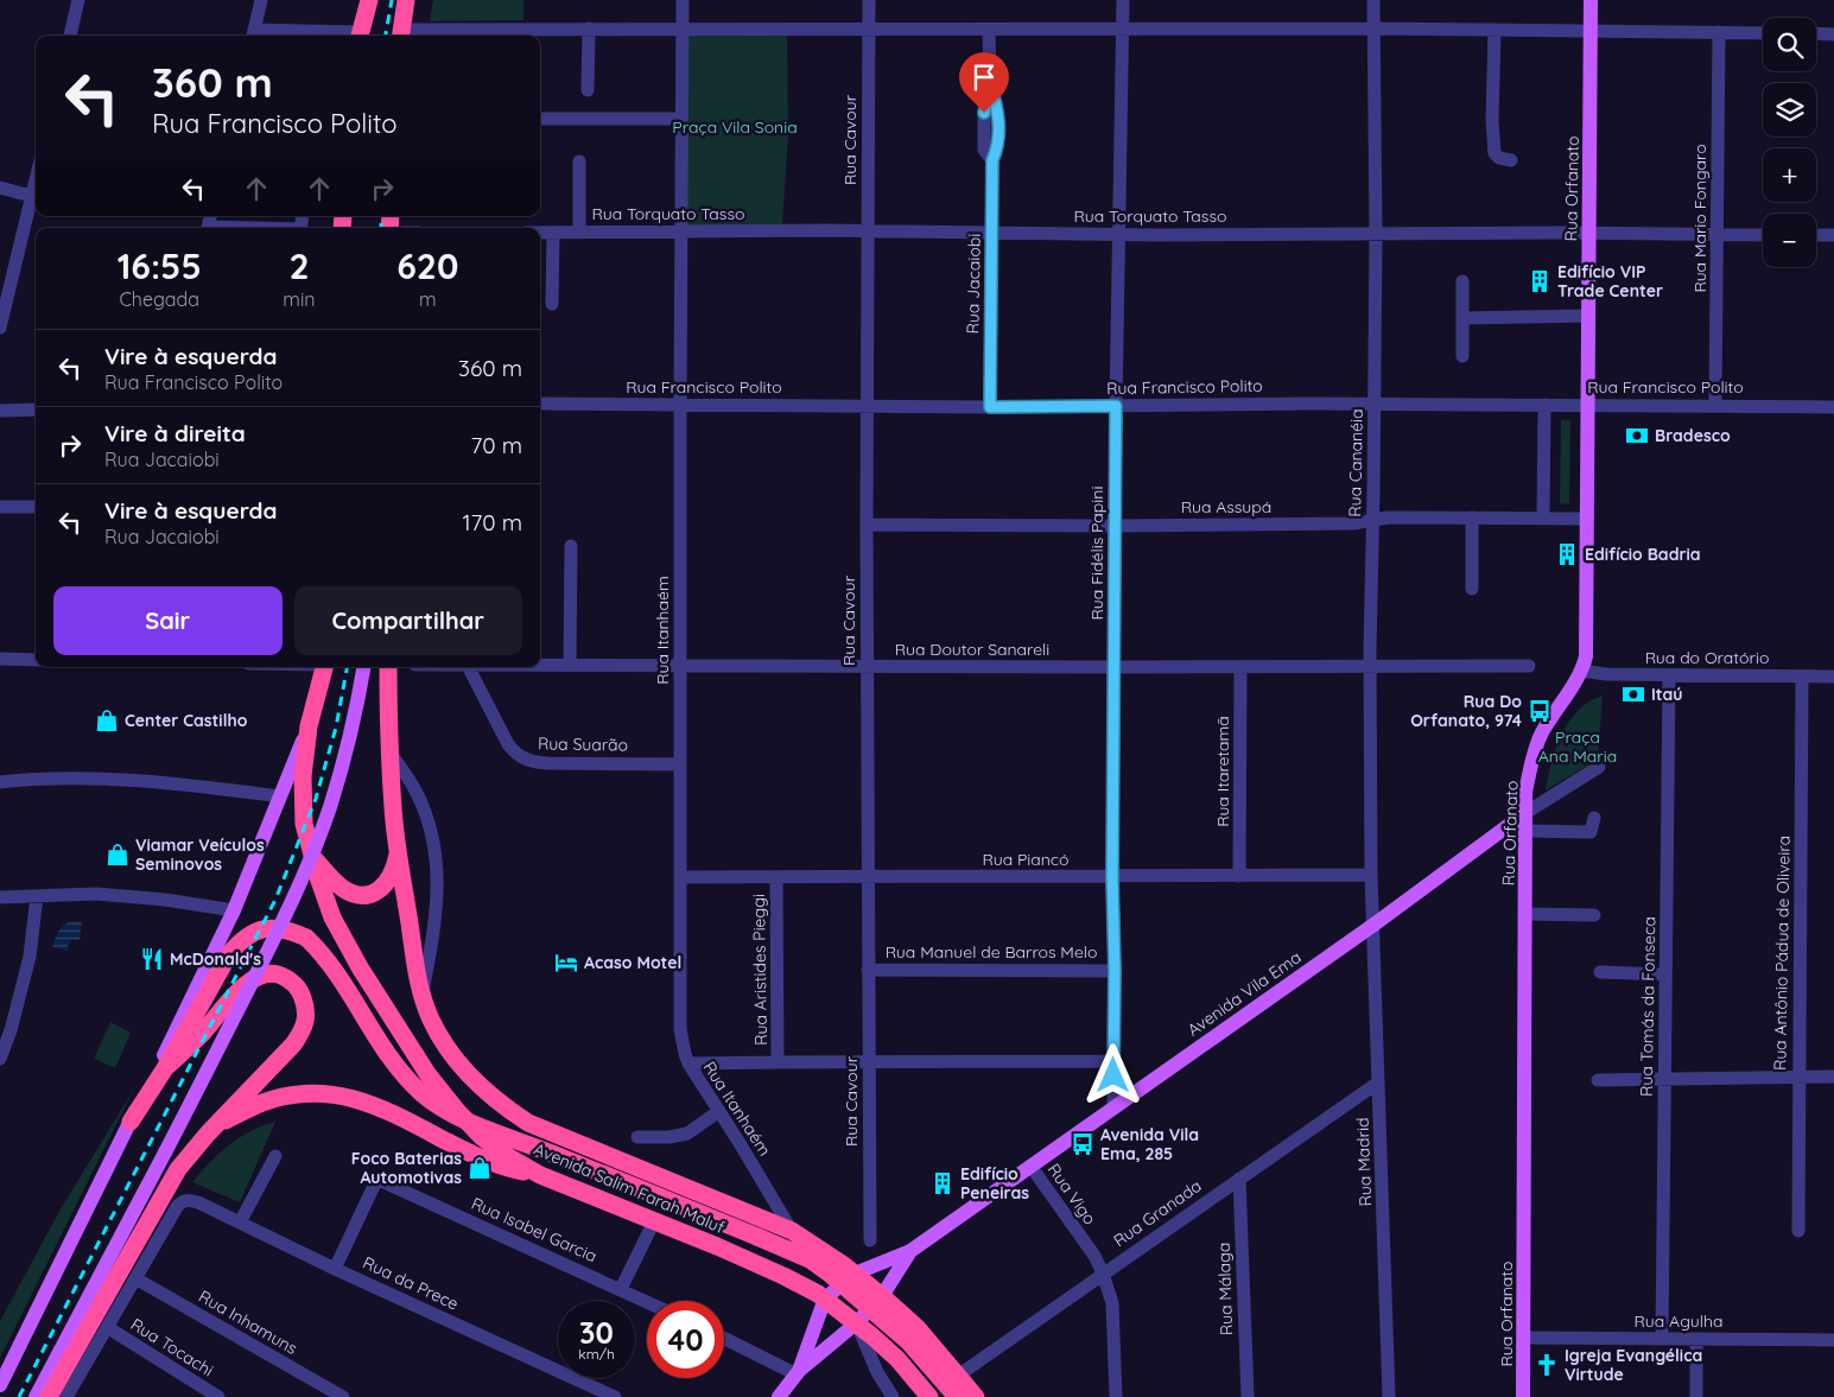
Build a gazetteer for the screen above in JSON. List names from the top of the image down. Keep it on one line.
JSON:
{"streets":{"highway":["Avenida Salim Farah Maluf"],"main road":["Rua Orfanato","Avenida Vila Ema"],"street":["Rua Cavour","Rua Torquato Tasso","Rua Mario Fongaro","Rua Jacaiobi","Rua Francisco Polito","Rua Cananéia","Rua Assupá","Rua Fidélis Papini","Rua Itanhaém","Rua Doutor Sanareli","Rua do Oratório","Rua Suarão","Rua Itaretamã","Rua Piancó","Rua Manuel de Barros Melo","Rua Antônio Pádua de Oliveira","Rua Aristides Pieggi","Rua Tomás da Fonseca","Rua Madrid","Rua Vigo","Rua Granada","Rua Isabel Garcia","Rua da Prece","Rua Málaga","Rua Agulha","Rua Inhamuns","Rua Tocachi"]},"crossings":[["Rua Cavour","Rua Torquato Tasso"],["Rua Cavour","Rua Francisco Polito"],["Rua Cavour","Rua Assupá"],["Rua Cavour","Rua Doutor Sanareli"],["Rua Cavour","Rua Piancó"],["Rua Cavour","Rua Manuel de Barros Melo"],["Rua Orfanato","Rua Torquato Tasso"],["Rua Orfanato","Rua Francisco Polito"],["Rua Orfanato","Rua Assupá"],["Rua Orfanato","Rua do Oratório"],["Rua Orfanato","Avenida Vila Ema"],["Rua Orfanato","Rua Agulha"],["Rua Torquato Tasso","Rua Mario Fongaro"],["Rua Torquato Tasso","Rua Jacaiobi"],["Rua Torquato Tasso","Rua Cananéia"],["Rua Torquato Tasso","Rua Fidélis Papini"],["Rua Torquato Tasso","Rua Itanhaém"],["Rua Mario Fongaro","Rua Francisco Polito"],["Rua Jacaiobi","Rua Francisco Polito"],["Rua Francisco Polito","Rua Cananéia"],["Rua Francisco Polito","Rua Fidélis Papini"],["Rua Francisco Polito","Rua Itanhaém"],["Rua Cananéia","Rua Assupá"],["Rua Cananéia","Rua Doutor Sanareli"],["Rua Cananéia","Rua Piancó"],["Rua Cananéia","Avenida Vila Ema"],["Rua Cananéia","Rua Madrid"],["Rua Assupá","Rua Fidélis Papini"],["Rua Fidélis Papini","Rua Doutor Sanareli"],["Rua Fidélis Papini","Rua Piancó"],["Rua Fidélis Papini","Rua Manuel de Barros Melo"],["Rua Fidélis Papini","Avenida Vila Ema"],["Rua Itanhaém","Rua Doutor Sanareli"],["Rua Itanhaém","Rua Suarão"],["Rua Itanhaém","Rua Piancó"],["Rua Itanhaém","Avenida Salim Farah Maluf"],["Rua Doutor Sanareli","Rua Itaretamã"],["Rua do Oratório","Rua Antônio Pádua de Oliveira"],["Rua do Oratório","Rua Tomás da Fonseca"],["Rua Itaretamã","Rua Piancó"],["Rua Piancó","Rua Aristides Pieggi"],["Avenida Vila Ema","Rua Madrid"],["Avenida Vila Ema","Avenida Salim Farah Maluf"],["Avenida Vila Ema","Rua Vigo"],["Rua Tomás da Fonseca","Rua Agulha"],["Rua Madrid","Rua Granada"],["Rua Vigo","Rua Granada"],["Rua Granada","Rua Málaga"],["Rua Isabel Garcia","Rua da Prece"],["Rua da Prece","Rua Inhamuns"]],"parks":["Praça Vila Sonia","Praça Ana Maria"],"places":{"building":["Edifício VIP Trade Center","Edifício Badria","Edifício Peneiras"],"bank":["Bradesco","Itaú"],"bus stop":["Rua Do Orfanato, 974","Avenida Vila Ema, 285"],"shop":["Center Castilho","Viamar Veículos Seminovos","Foco Baterias Automotivas"],"restaurant":["McDonald's"],"hotel":["Acaso Motel"],"church":["Igreja Evangélica Virtude"]},"page":{"map_buttons":["+","−"],"turn":["360 m","Rua Francisco Polito"],"eta":["16:55","Chegada","2","min","620","m"],"list":[{"name":"Vire à esquerda","note":"Rua Francisco Polito","value":"360 m"},{"name":"Vire à direita","note":"Rua Jacaiobi","value":"70 m"},{"name":"Vire à esquerda","note":"Rua Jacaiobi","value":"170 m"}],"buttons":["Sair","Compartilhar"],"speed":"30 km/h","limit":"40"}}
